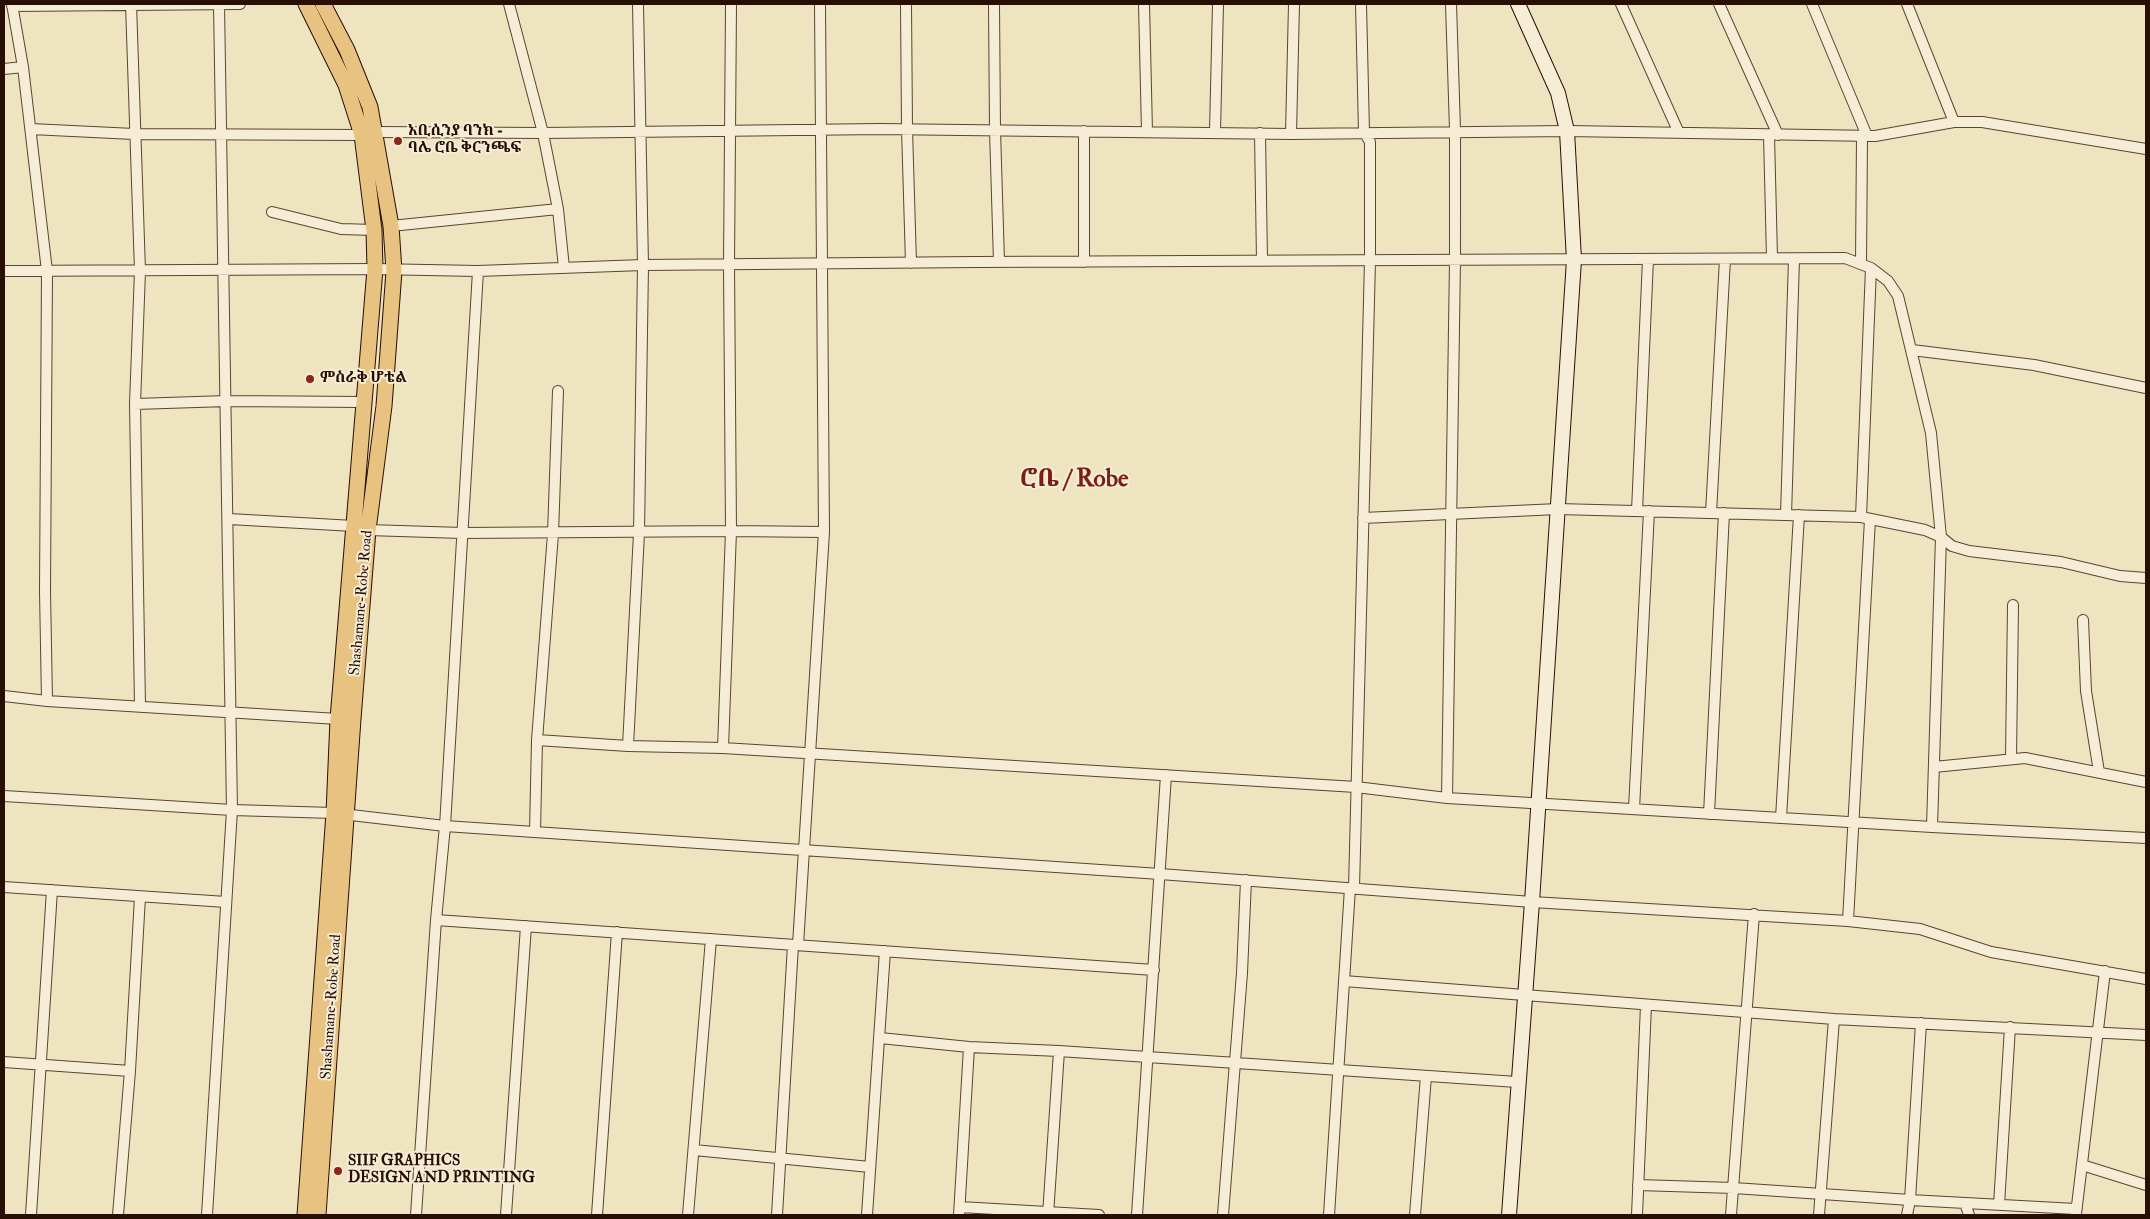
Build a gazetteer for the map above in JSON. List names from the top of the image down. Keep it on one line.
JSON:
{"streets":{"main road":["Shashamane-Robe Road"]},"districts":["ሮቤ / Robe"],"places":["አቢሲንያ ባንክ - ባሌ ሮቤ ቅርንጫፍ","ምስራቅ ሆቴል","SIIF GRAPHICS DESIGN AND PRINTING"]}
